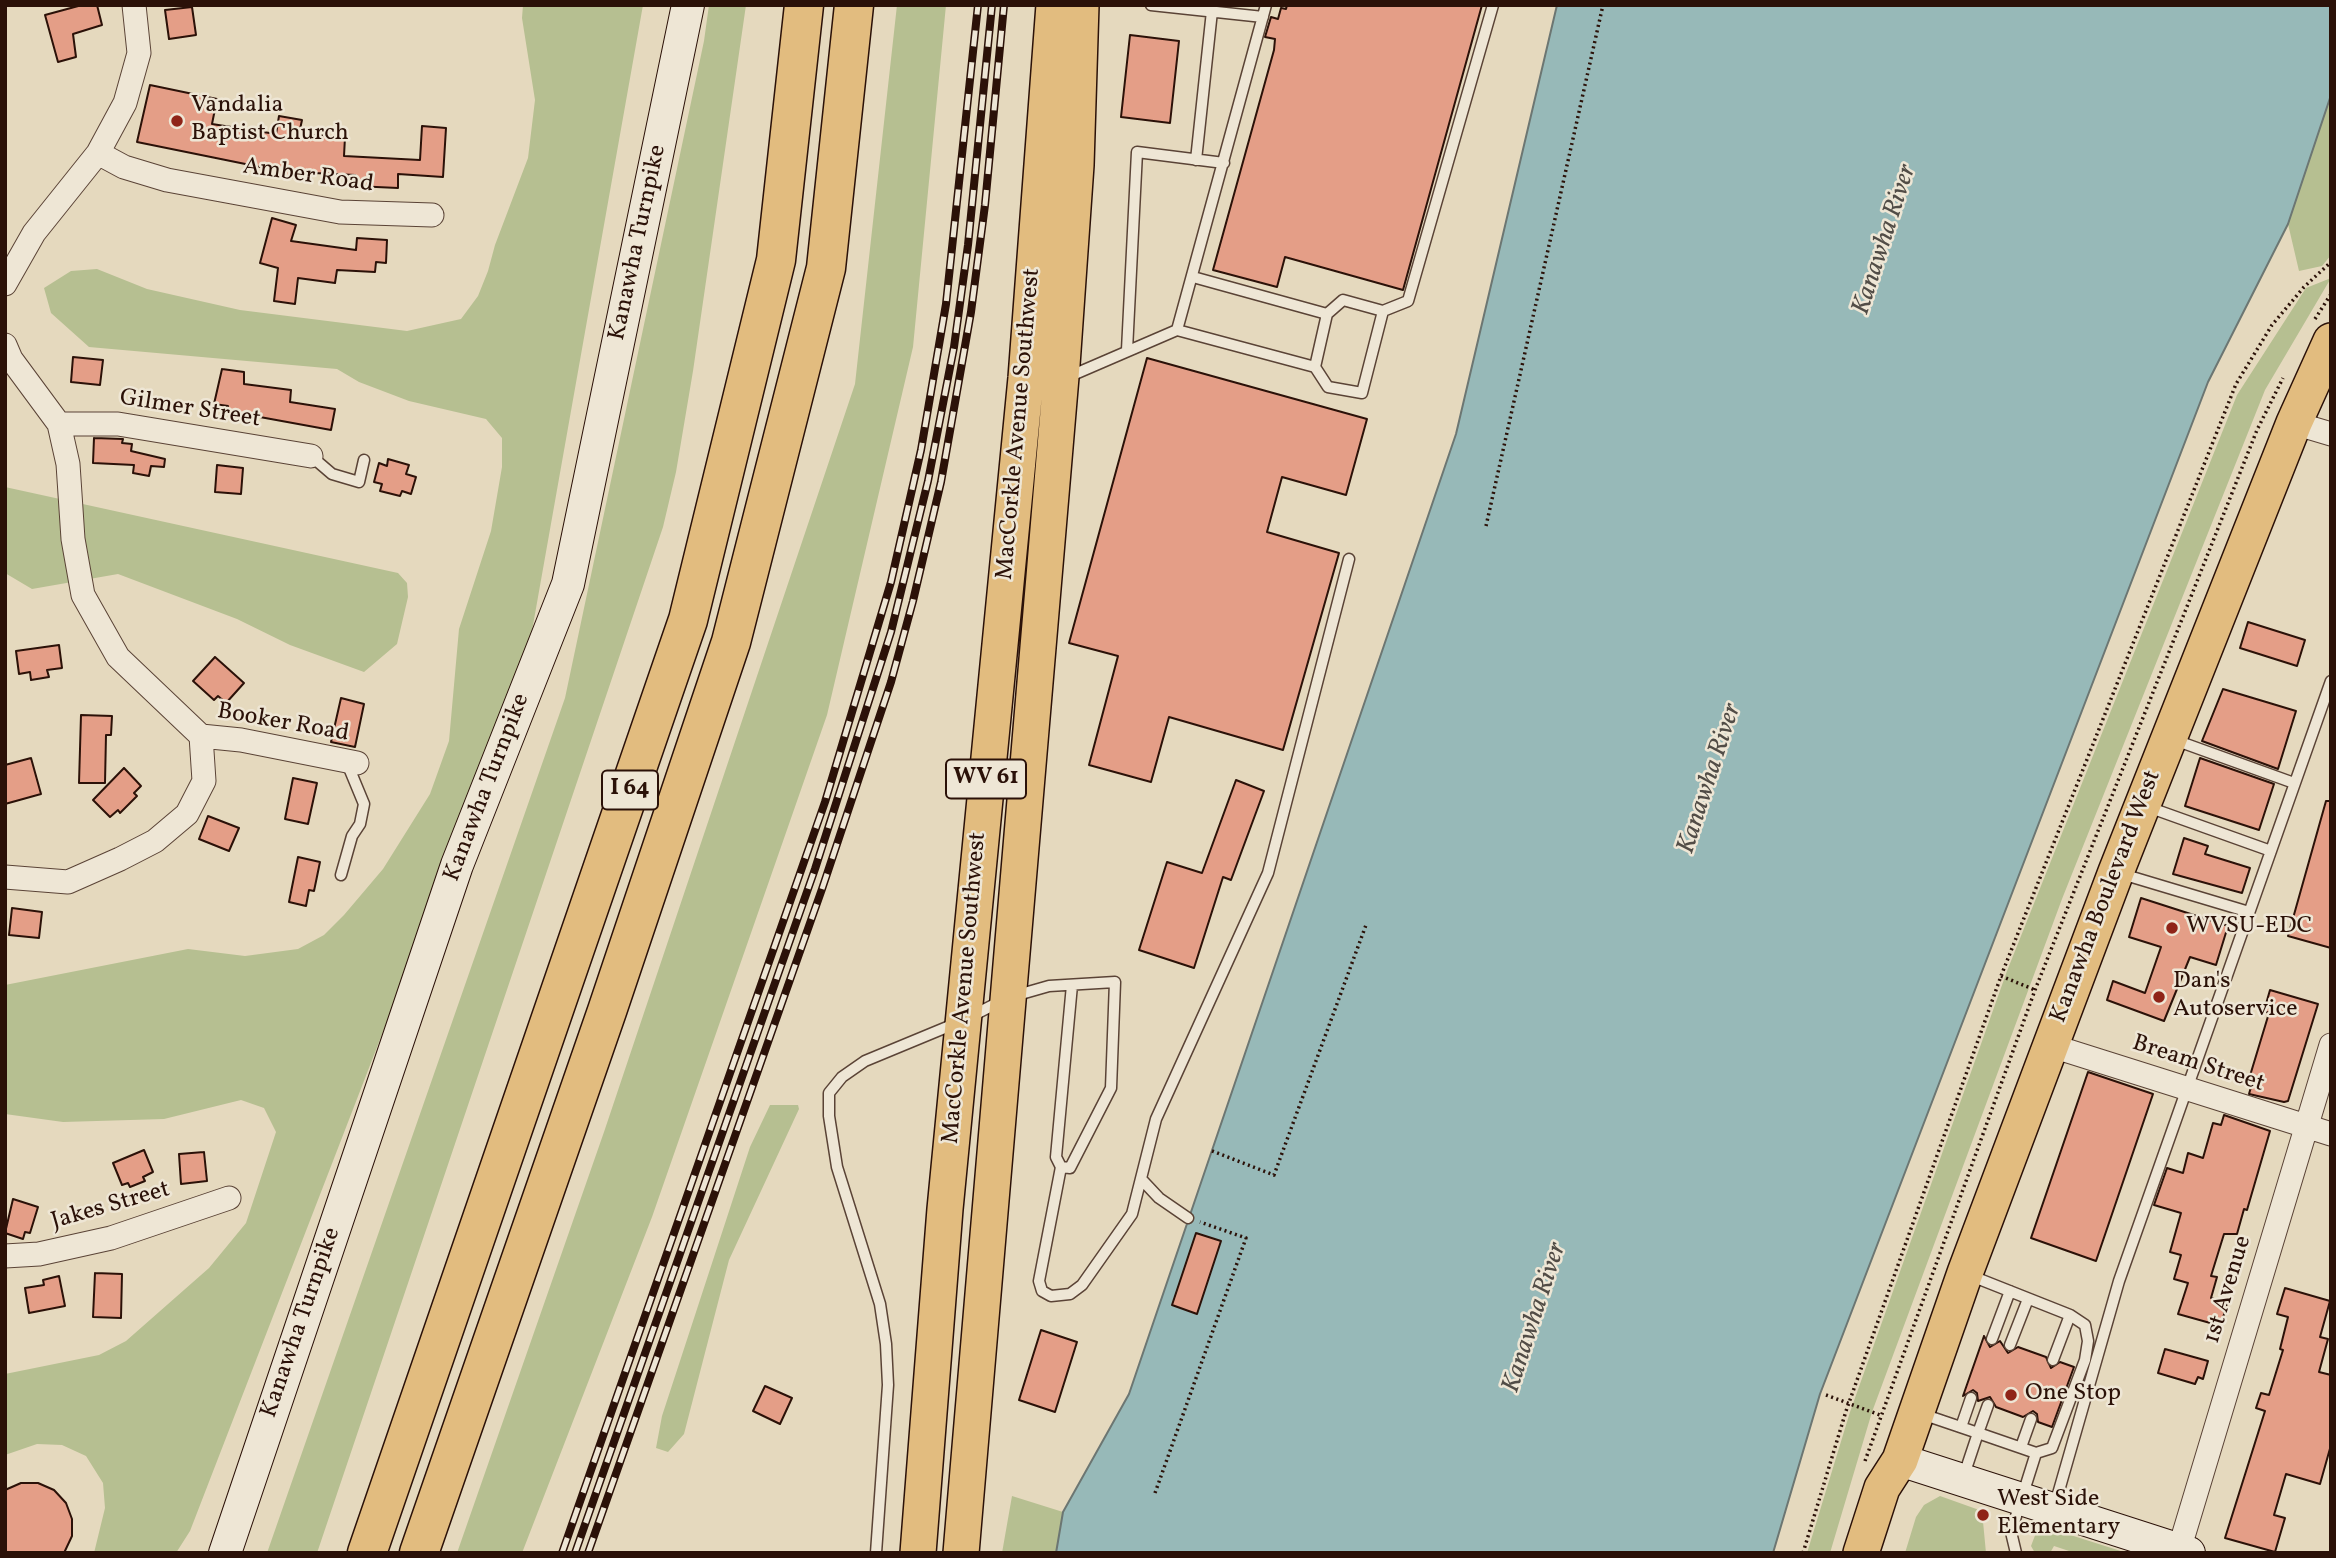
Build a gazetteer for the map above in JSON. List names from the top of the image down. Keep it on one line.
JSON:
{"streets":{"highway":["I 64"],"main road":["Kanawha Turnpike","MacCorkle Avenue Southwest","WV 61","Kanawha Boulevard West"],"street":["Amber Road","Gilmer Street","Booker Road","Bream Street","Jakes Street","1st Avenue"]},"crossings":[["Kanawha Boulevard West","Bream Street"],["Bream Street","1st Avenue"]],"water":["Kanawha River"],"places":["Vandalia Baptist Church","WVSU-EDC","Dan's Autoservice","One Stop","West Side Elementary"]}
